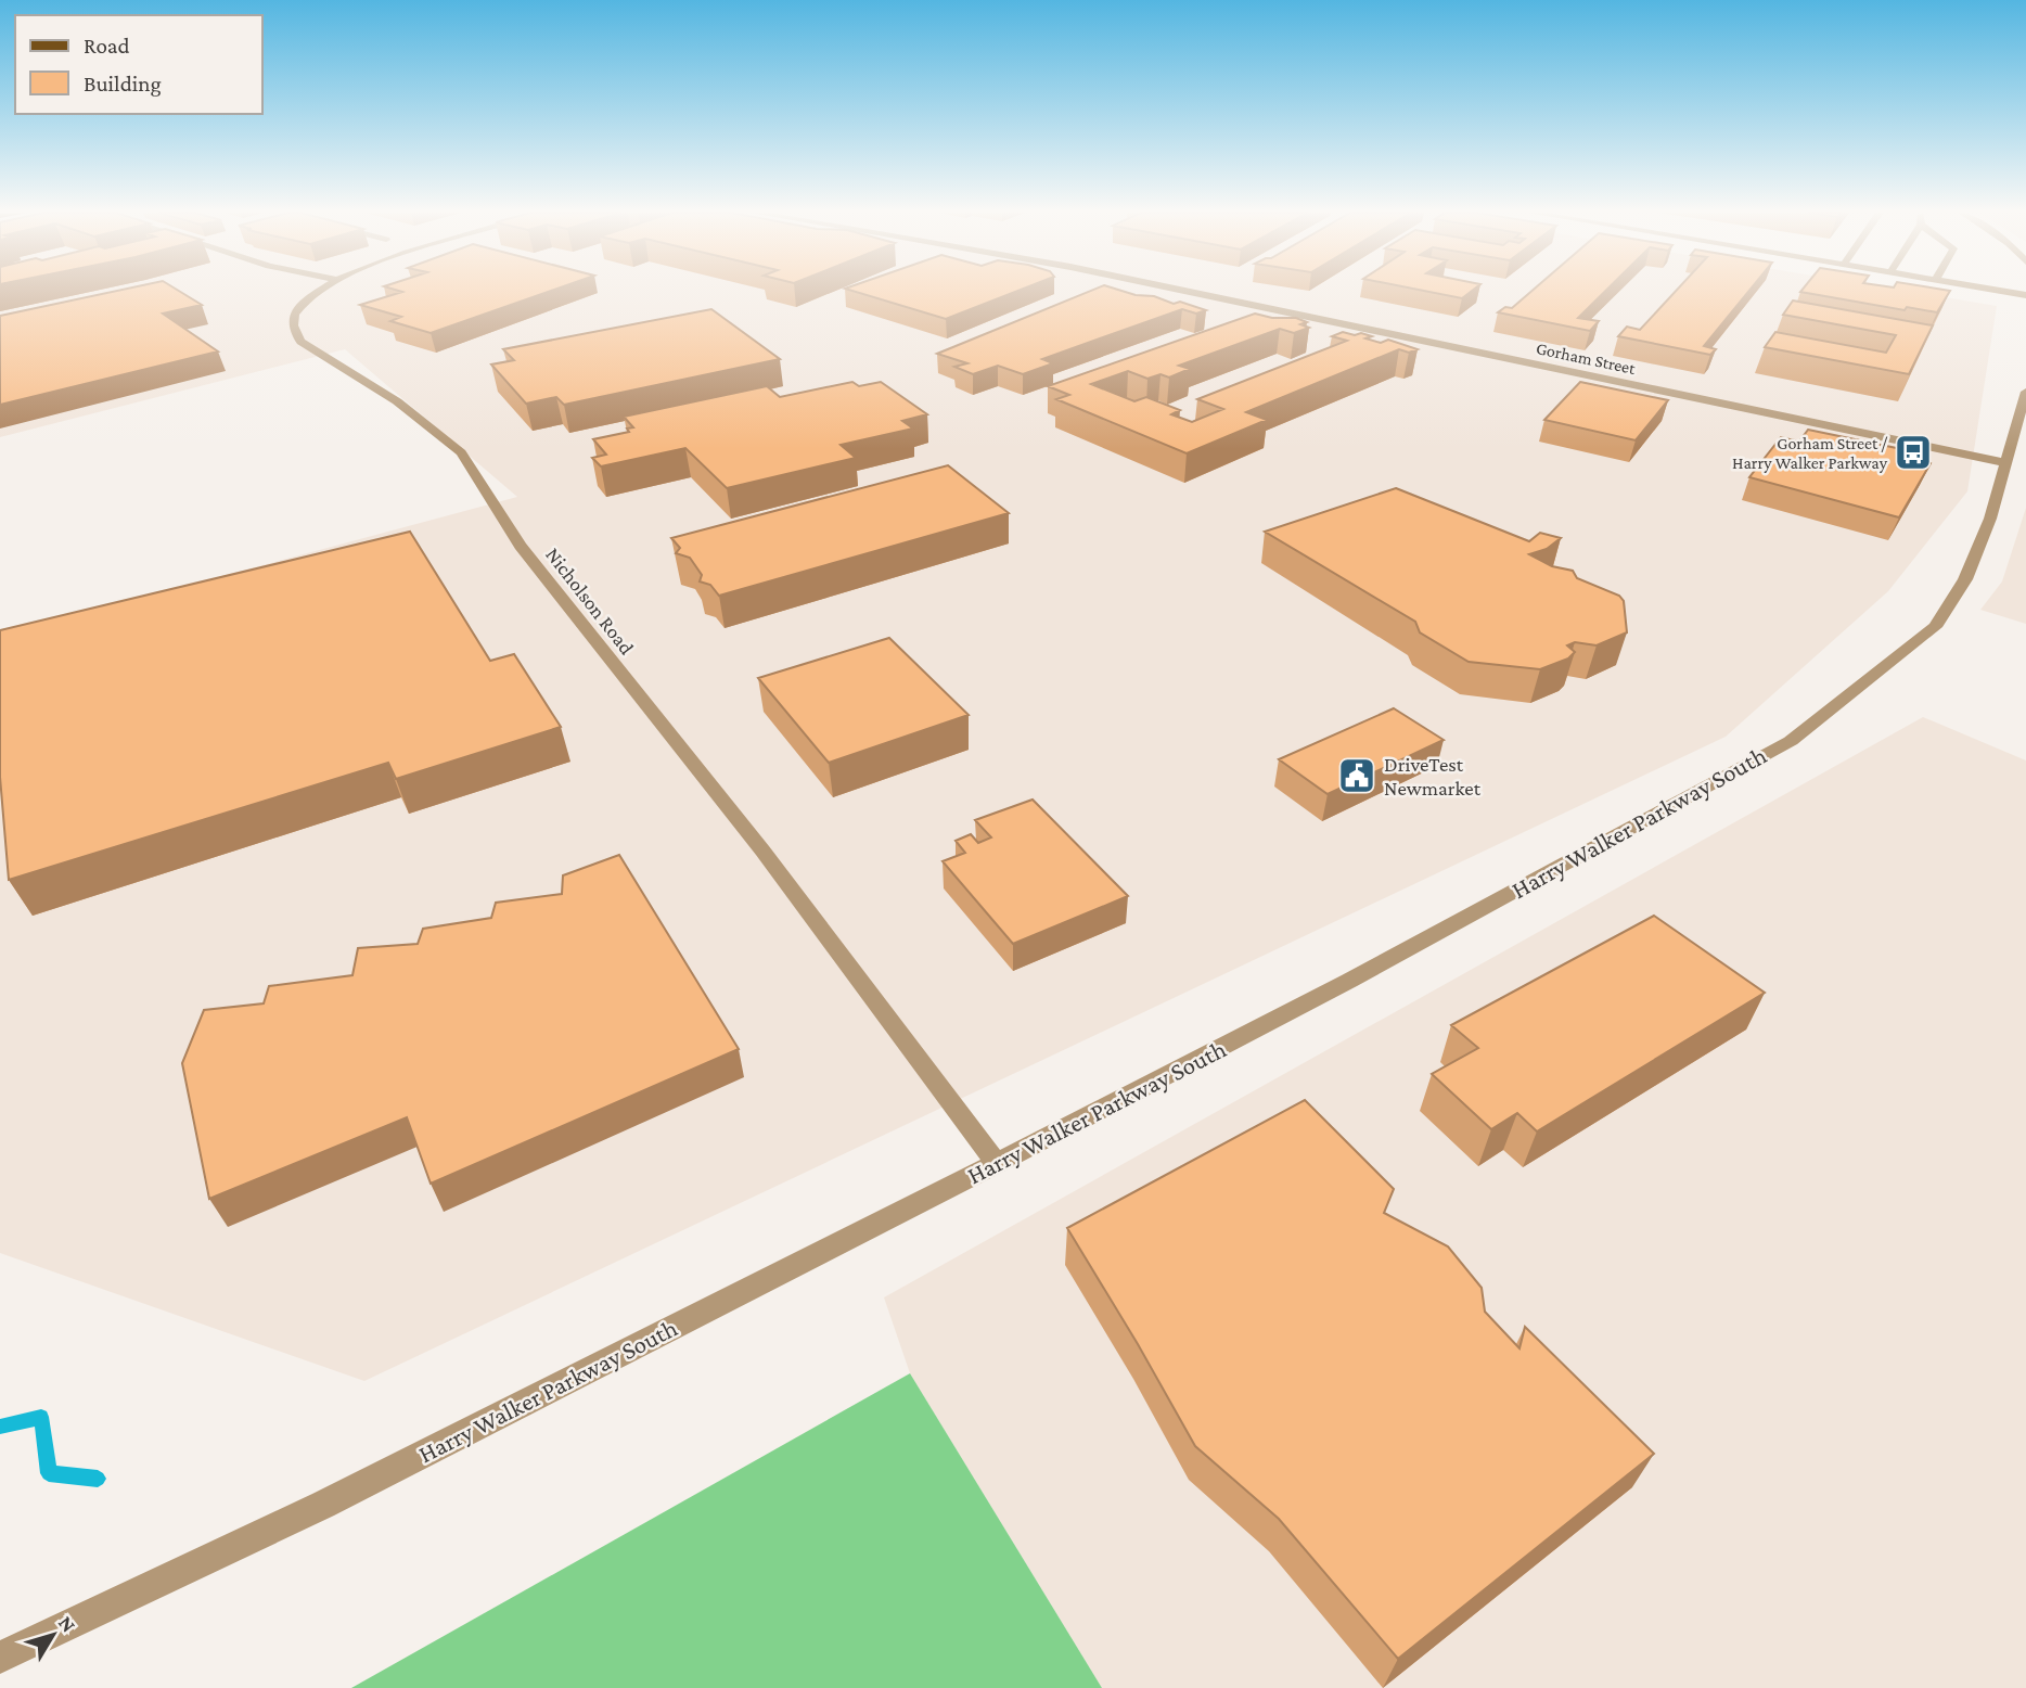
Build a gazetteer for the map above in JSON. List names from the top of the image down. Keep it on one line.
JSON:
{"streets":{"street":["Gorham Street","Nicholson Road","Harry Walker Parkway South"]},"crossings":[["Gorham Street","Harry Walker Parkway South"],["Nicholson Road","Harry Walker Parkway South"]],"places":{"bus stop":["Gorham Street / Harry Walker Parkway"],"public building":["DriveTest Newmarket"]},"legend":["Road","Building"],"north":"top right"}
